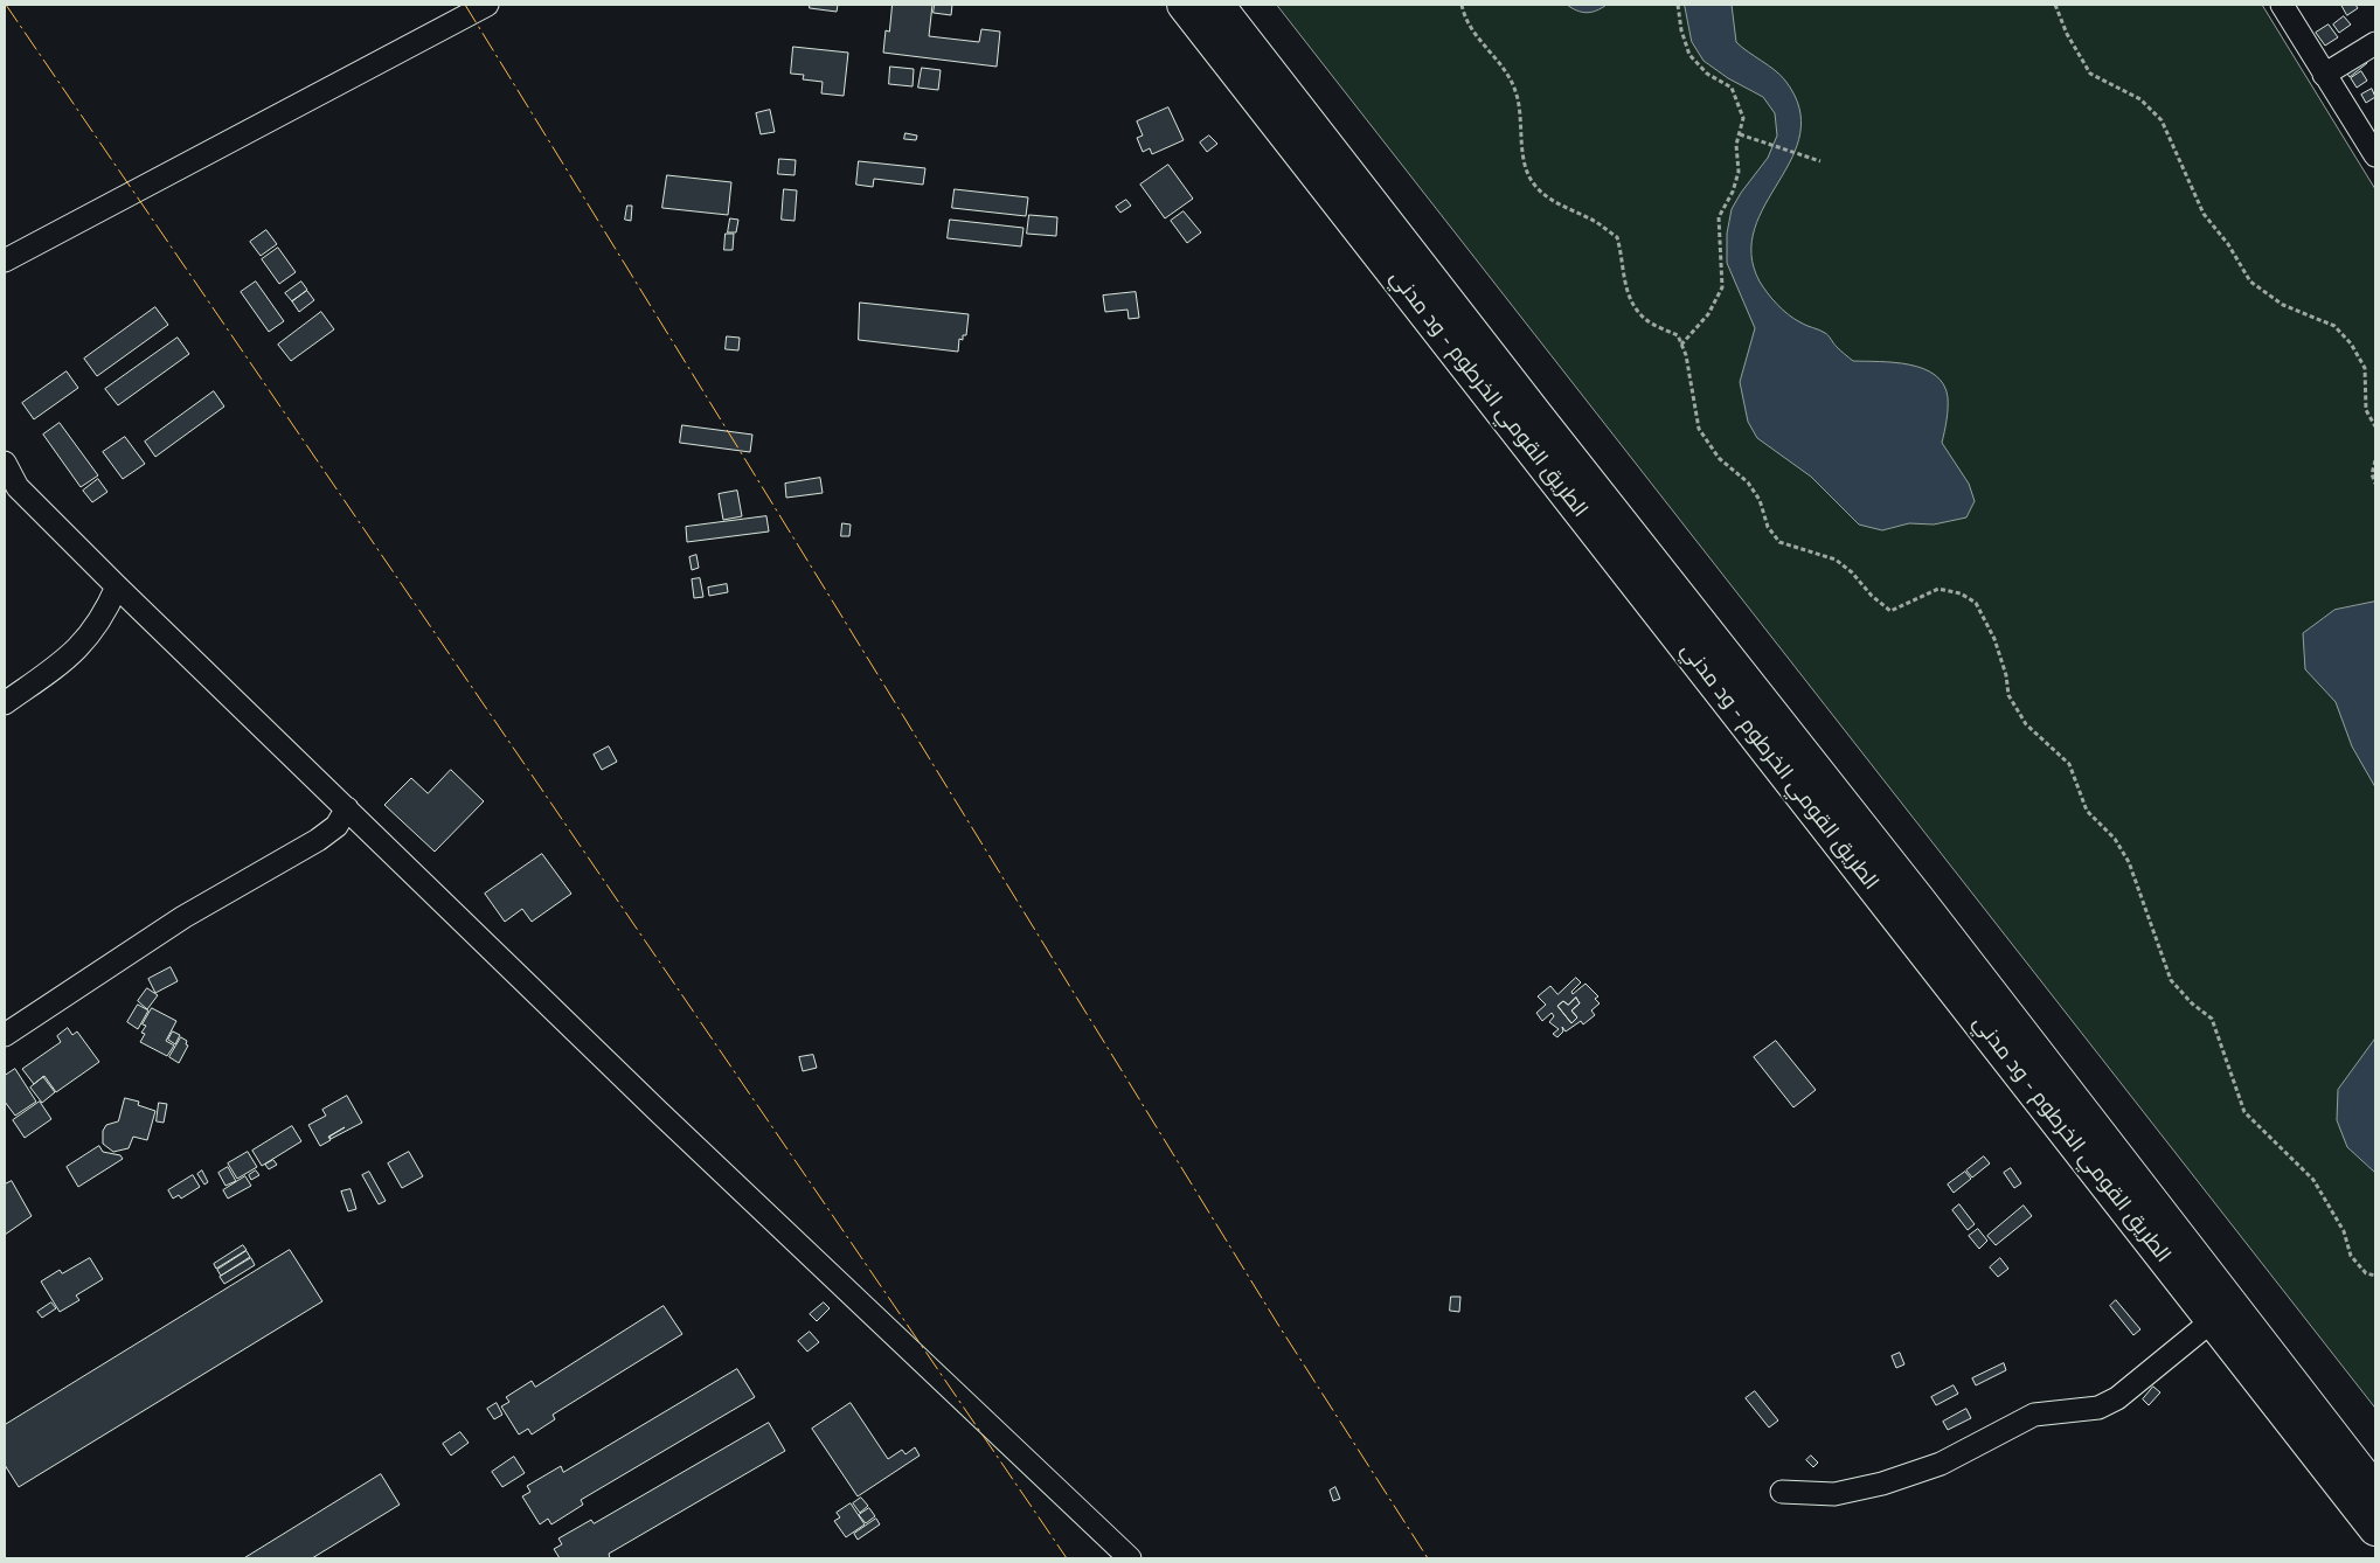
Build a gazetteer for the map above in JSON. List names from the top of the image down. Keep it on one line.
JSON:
{"streets":{"highway":["الطريق القومي الخرطوم - ود مدني"]}}
